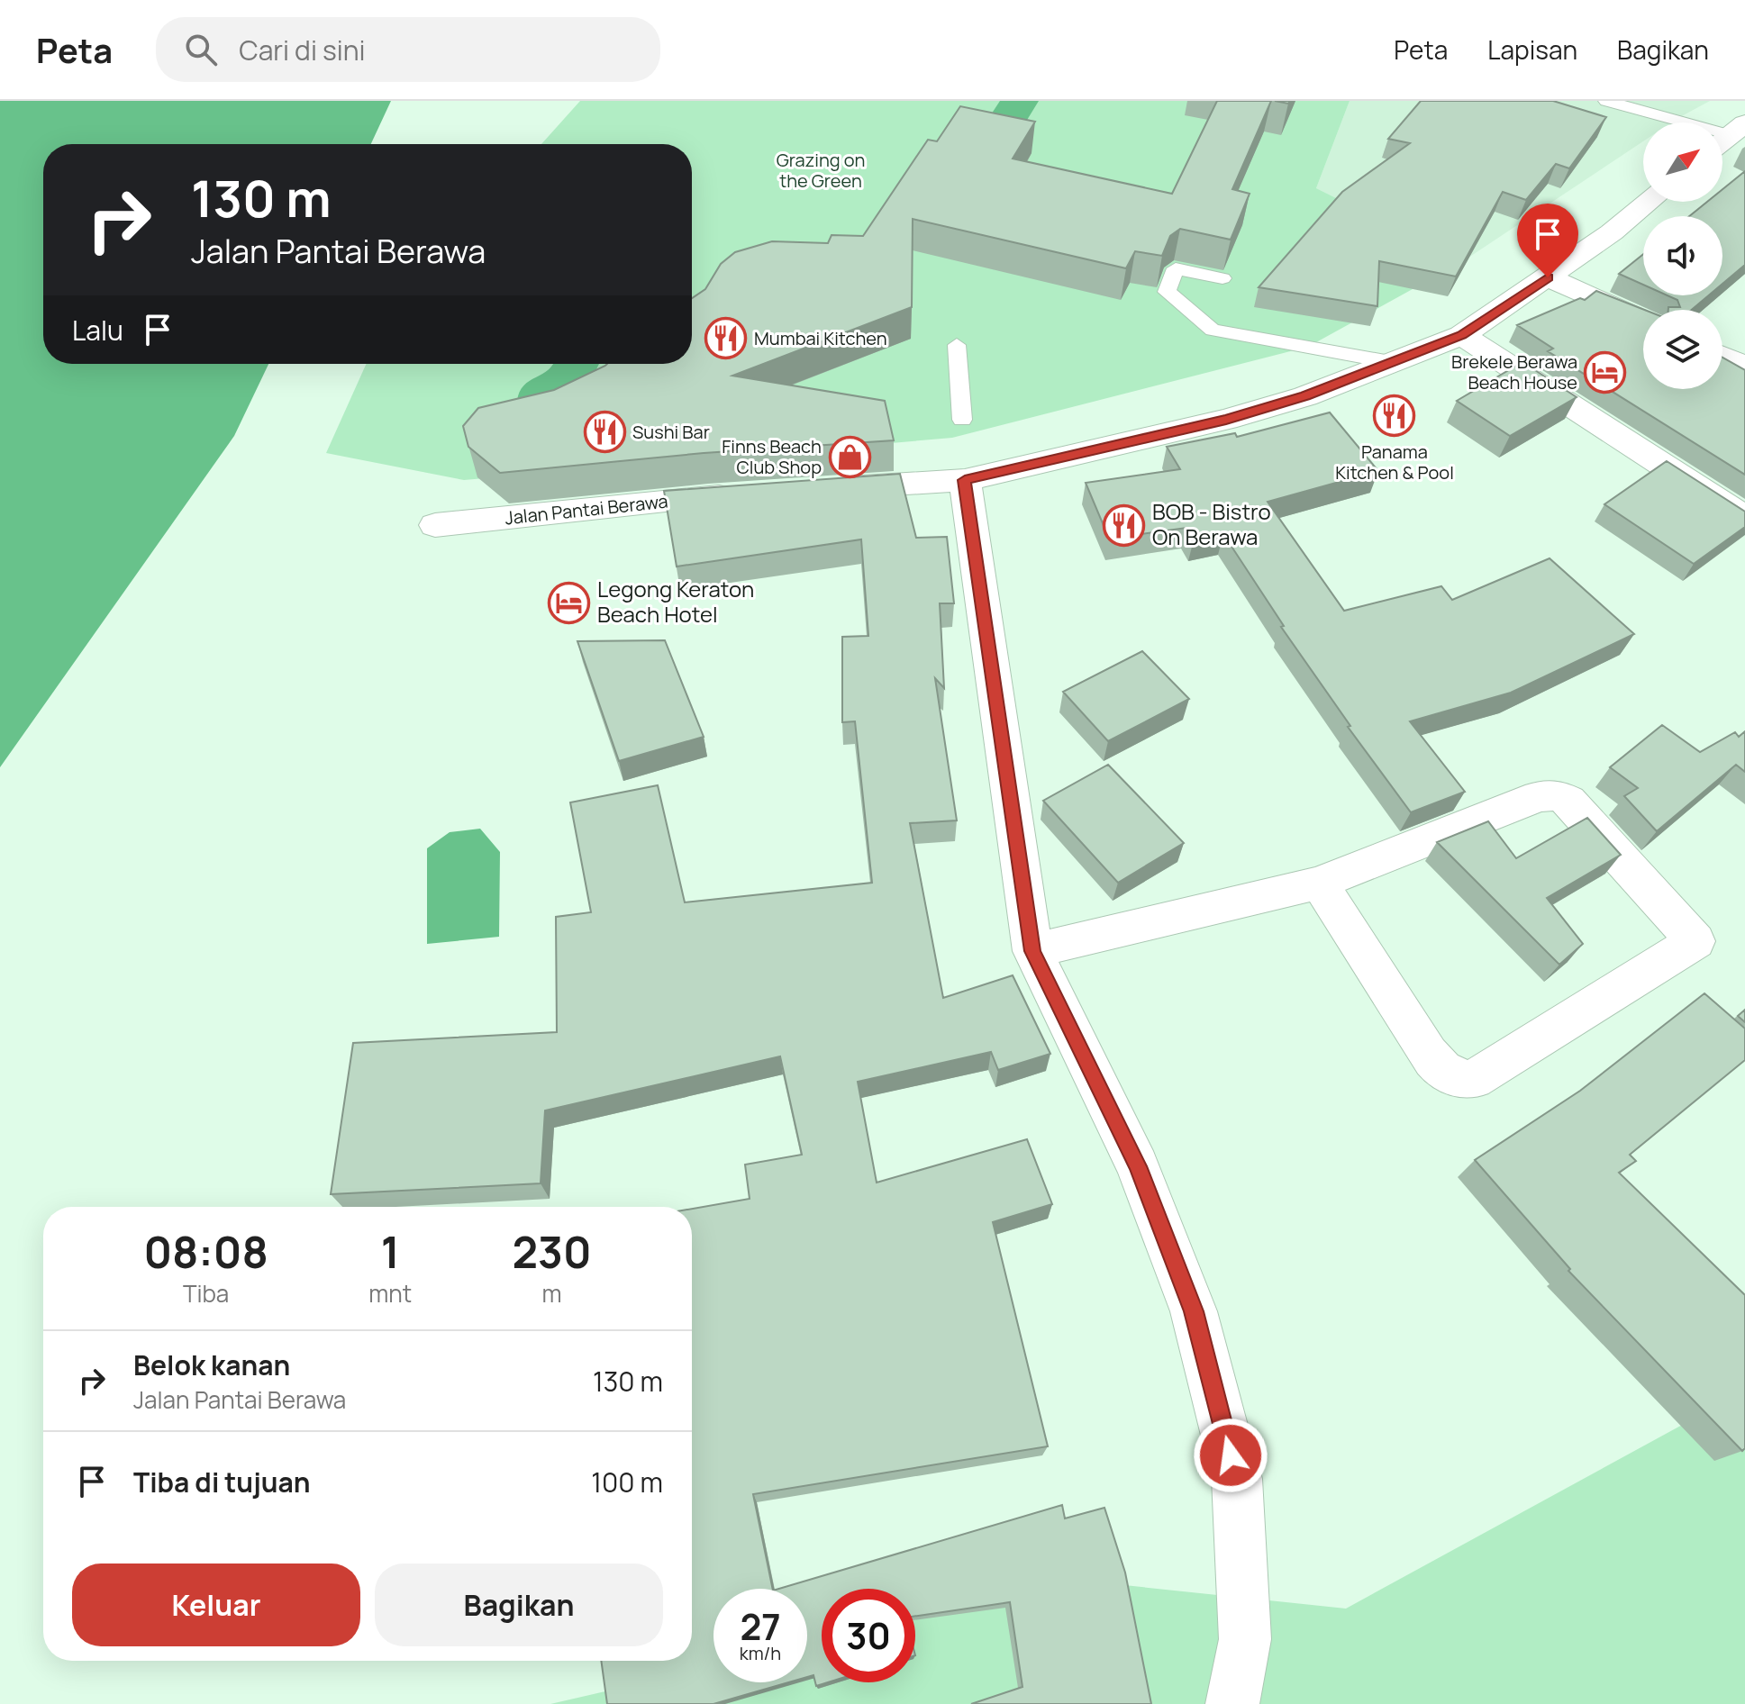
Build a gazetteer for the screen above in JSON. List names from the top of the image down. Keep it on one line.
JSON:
{"streets":{"street":["Jalan Pantai Berawa"]},"parks":["Grazing on the Green"],"places":{"restaurant":["Mumbai Kitchen","Panama Kitchen & Pool","Sushi Bar","BOB - Bistro On Berawa"],"hotel":["Brekele Berawa Beach House","Legong Keraton Beach Hotel"],"shop":["Finns Beach Club Shop"]},"north":"top right","page":{"header":"Peta","search":"Cari di sini","nav":["Peta","Lapisan","Bagikan"],"turn":["130 m","Jalan Pantai Berawa"],"then":"Lalu","eta":["08:08","Tiba","1","mnt","230","m"],"list":[{"name":"Belok kanan","note":"Jalan Pantai Berawa","value":"130 m"},{"name":"Tiba di tujuan","value":"100 m"}],"buttons":["Keluar","Bagikan"],"speed":"27 km/h","limit":"30"}}
